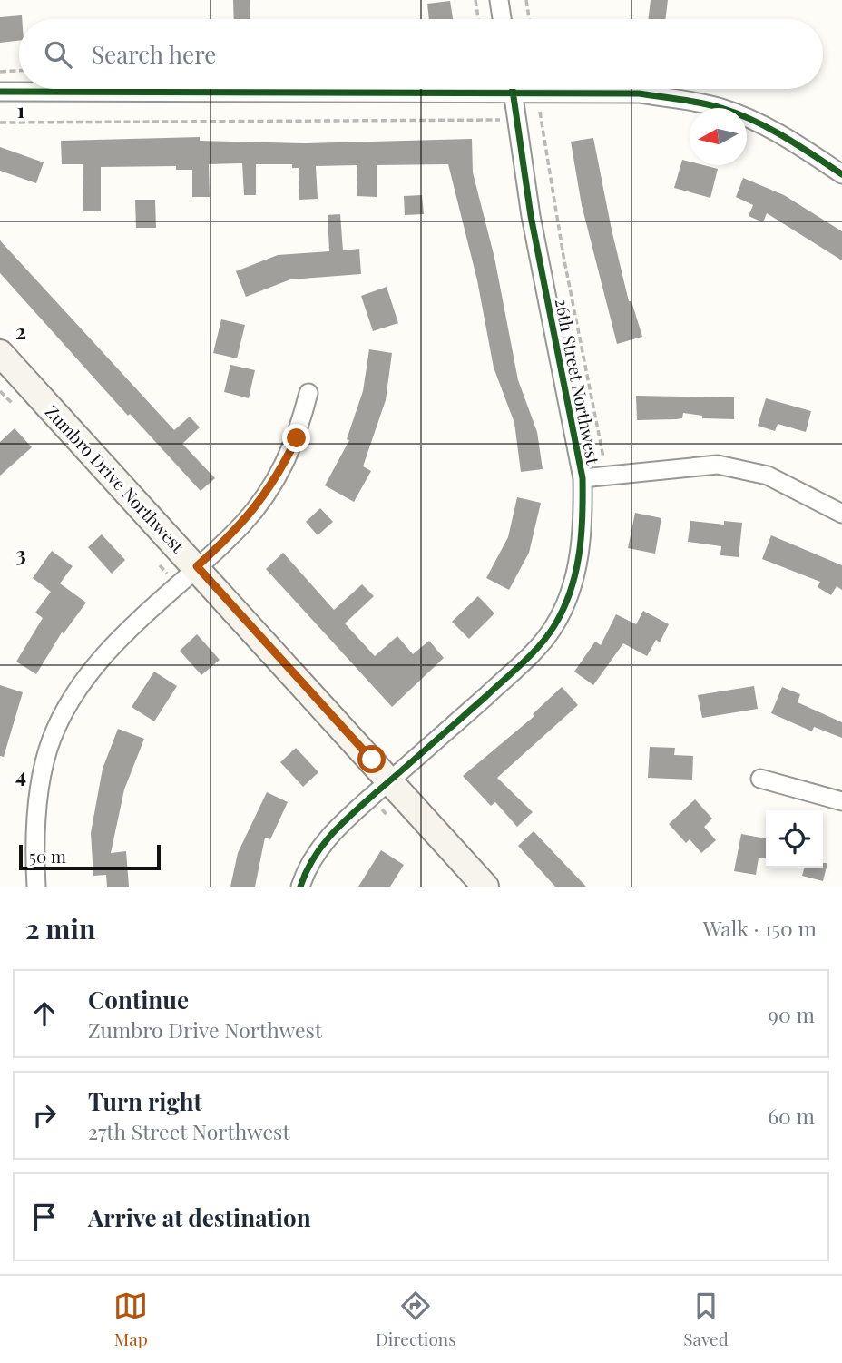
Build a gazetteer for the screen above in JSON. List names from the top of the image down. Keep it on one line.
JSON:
{"streets":{"street":["26th Street Northwest","Zumbro Drive Northwest"]},"crossings":[["26th Street Northwest","Zumbro Drive Northwest"]],"scale_bar":"50 m","north":"left","page":{"search":"Search here","scale":"50 m","heading":["2 min","Walk · 150 m"],"list":[["Continue","Zumbro Drive Northwest","90 m"],["Turn right","27th Street Northwest","60 m"],"Arrive at destination"],"nav":["Map","Directions","Saved"]},"grid":{"rows":["1","2","3","4"]}}
